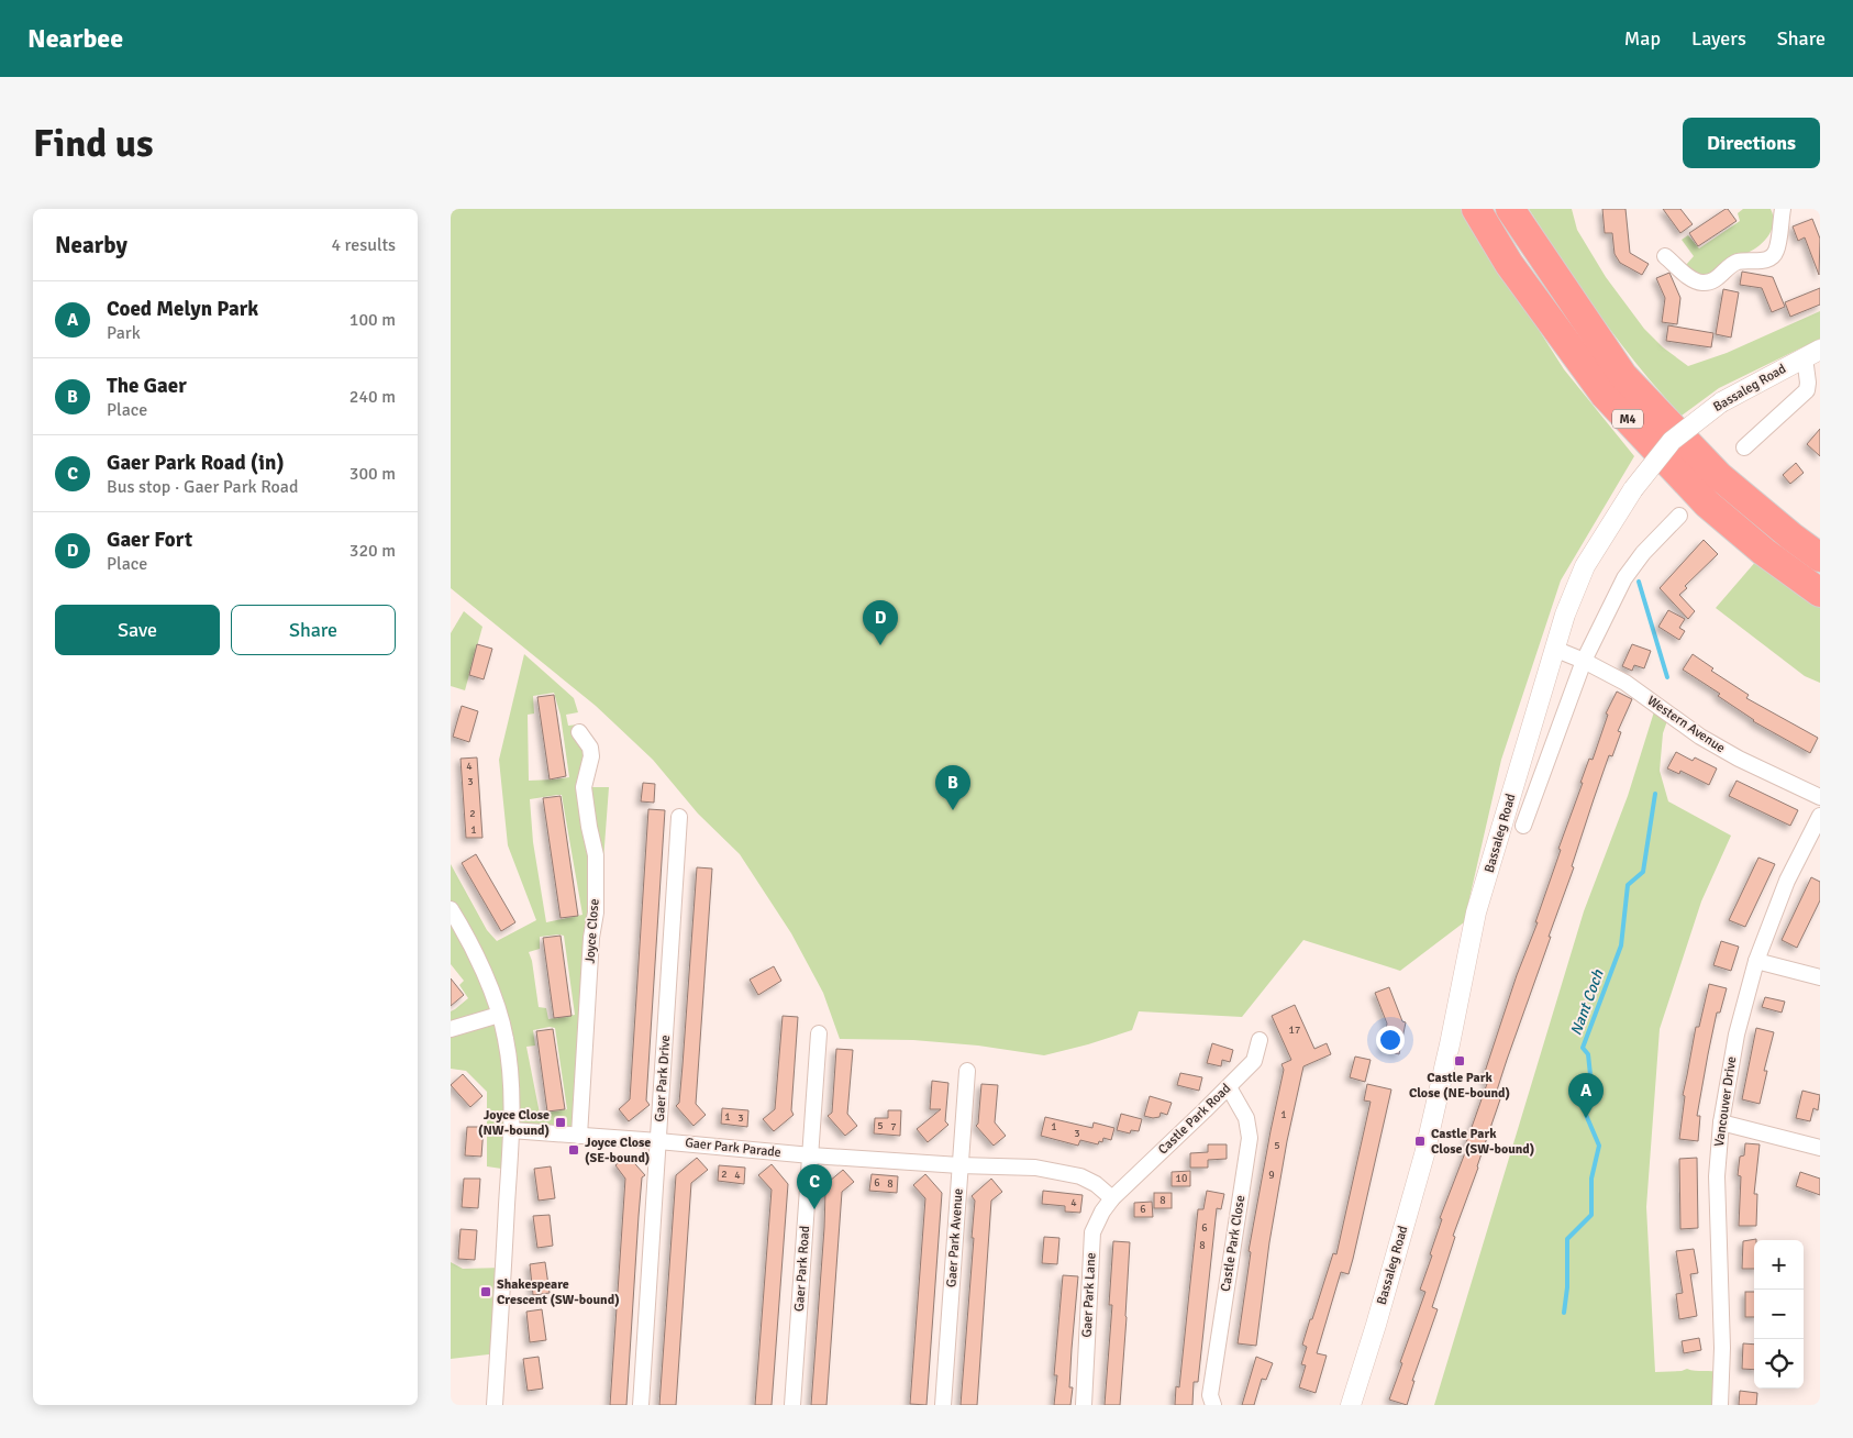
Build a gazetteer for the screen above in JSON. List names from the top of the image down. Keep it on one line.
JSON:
{"streets":{"highway":["M4"],"street":["Bassaleg Road","Western Avenue","Joyce Close","Gaer Park Drive","Vancouver Drive","Castle Park Road","Gaer Park Parade","Gaer Park Avenue","Castle Park Close","Gaer Park Road","Gaer Park Lane"]},"crossings":[["Bassaleg Road","Western Avenue"],["Joyce Close","Gaer Park Parade"],["Gaer Park Drive","Gaer Park Parade"],["Castle Park Road","Gaer Park Parade"],["Castle Park Road","Castle Park Close"],["Castle Park Road","Gaer Park Lane"],["Gaer Park Parade","Gaer Park Avenue"],["Gaer Park Parade","Gaer Park Road"],["Gaer Park Parade","Gaer Park Lane"]],"water":["Nant Coch"],"places":{"transit":["Castle Park Close (NE-bound)","Joyce Close (NW-bound)","Castle Park Close (SW-bound)","Joyce Close (SE-bound)","Shakespeare Crescent (SW-bound)"]},"house_numbers":["4","3","2","1","17","1","1","3","5","7","1","3","5","2","4","9","10","6","8","8","4","6","6","8"],"page":{"header":"Nearbee","nav":["Map","Layers","Share"],"buttons":["Directions",["Save","Share"]],"title":"Find us","heading":["Nearby","4 results"],"list":[{"mark":"A","name":"Coed Melyn Park","note":"Park","value":"100 m"},{"mark":"B","name":"The Gaer","note":"Place","value":"240 m"},{"mark":"C","name":"Gaer Park Road (in)","note":"Bus stop · Gaer Park Road","value":"300 m"},{"mark":"D","name":"Gaer Fort","note":"Place","value":"320 m"}],"pins":["D","B","A","C"],"map_buttons":["+","−"]}}
